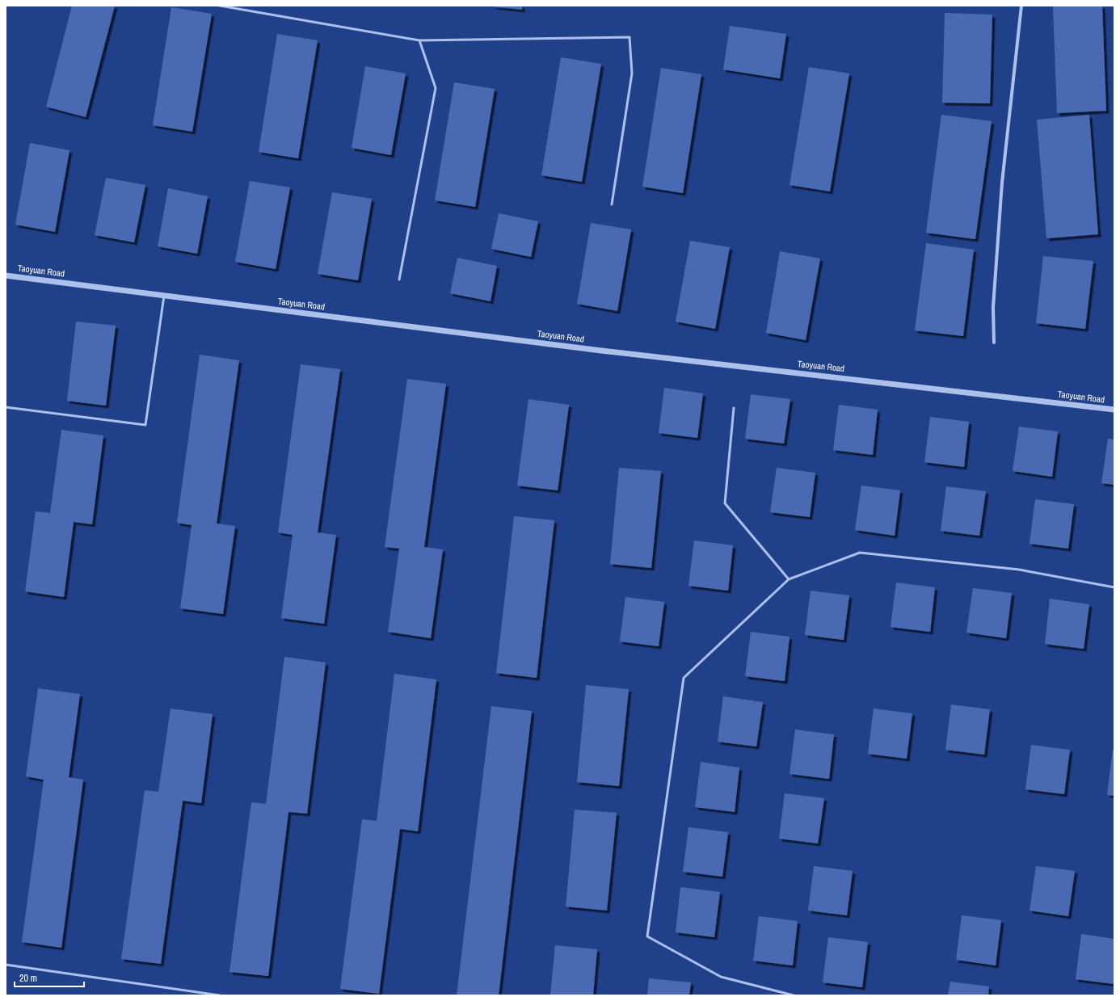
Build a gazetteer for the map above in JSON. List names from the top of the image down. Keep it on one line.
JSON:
{"streets":{"street":["Taoyuan Road"]},"scale_bar":"20 m"}
